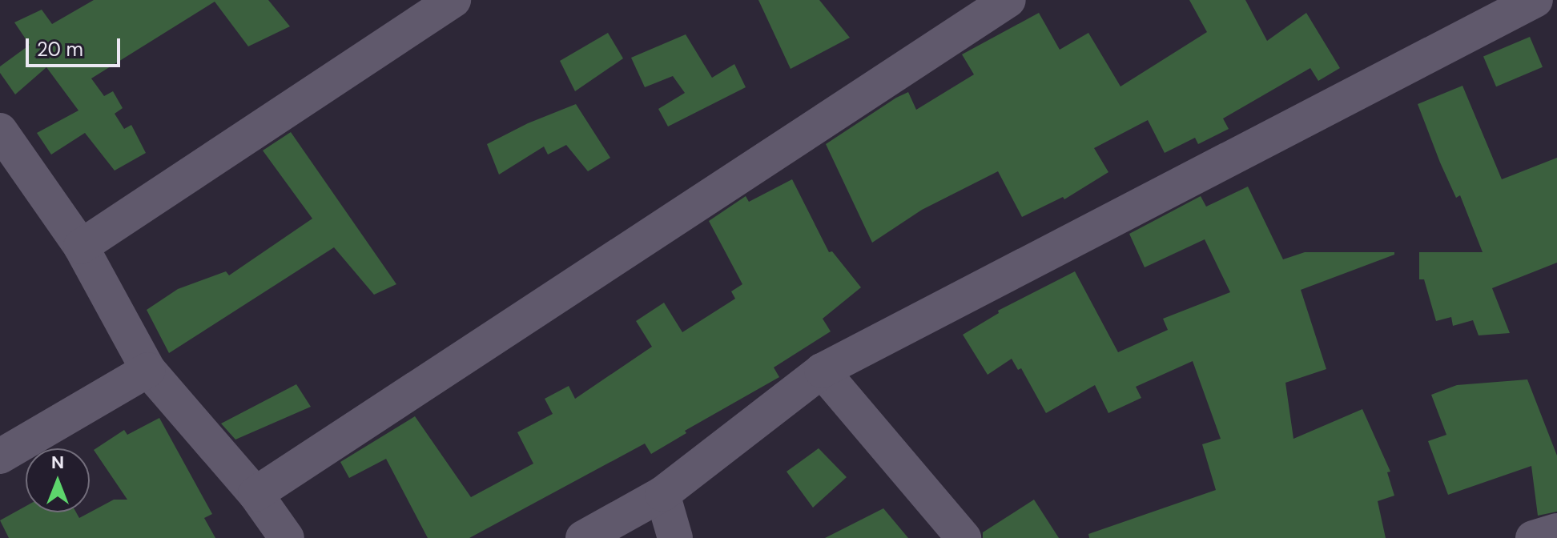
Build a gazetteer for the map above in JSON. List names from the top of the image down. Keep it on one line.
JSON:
{"scale_bar":"20 m","north":"top"}
